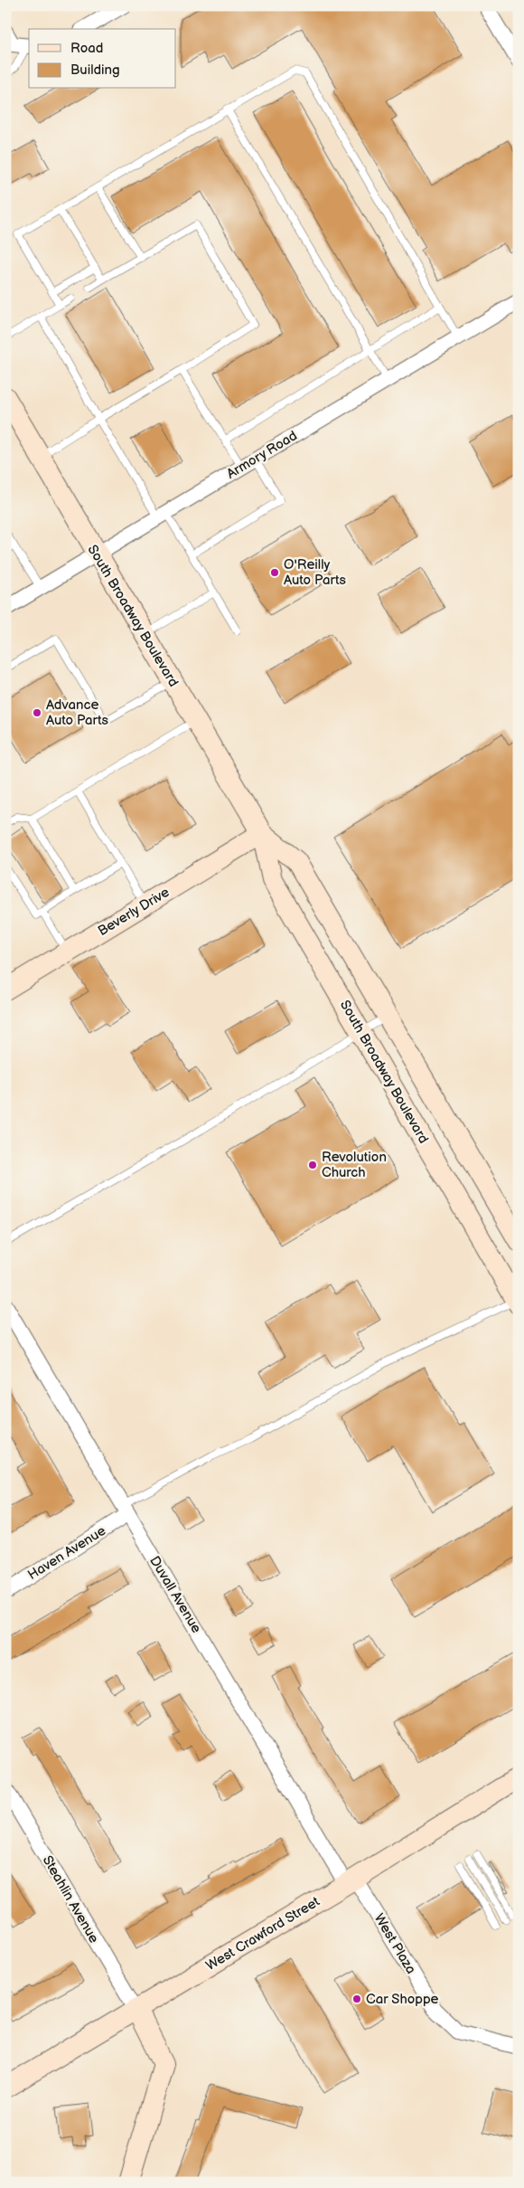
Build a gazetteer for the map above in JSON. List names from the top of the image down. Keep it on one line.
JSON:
{"streets":{"main road":["South Broadway Boulevard","Beverly Drive","West Crawford Street"],"street":["Armory Road","Haven Avenue","Duvall Avenue","Steahlin Avenue","West Plaza"]},"crossings":[["Armory Road","South Broadway Boulevard"],["South Broadway Boulevard","Beverly Drive"],["Haven Avenue","Duvall Avenue"],["Duvall Avenue","West Crawford Street"],["Duvall Avenue","West Plaza"],["Steahlin Avenue","West Crawford Street"],["West Crawford Street","West Plaza"]],"places":["O'Reilly Auto Parts","Advance Auto Parts","Revolution Church","Car Shoppe"],"legend":["Road","Building"]}
